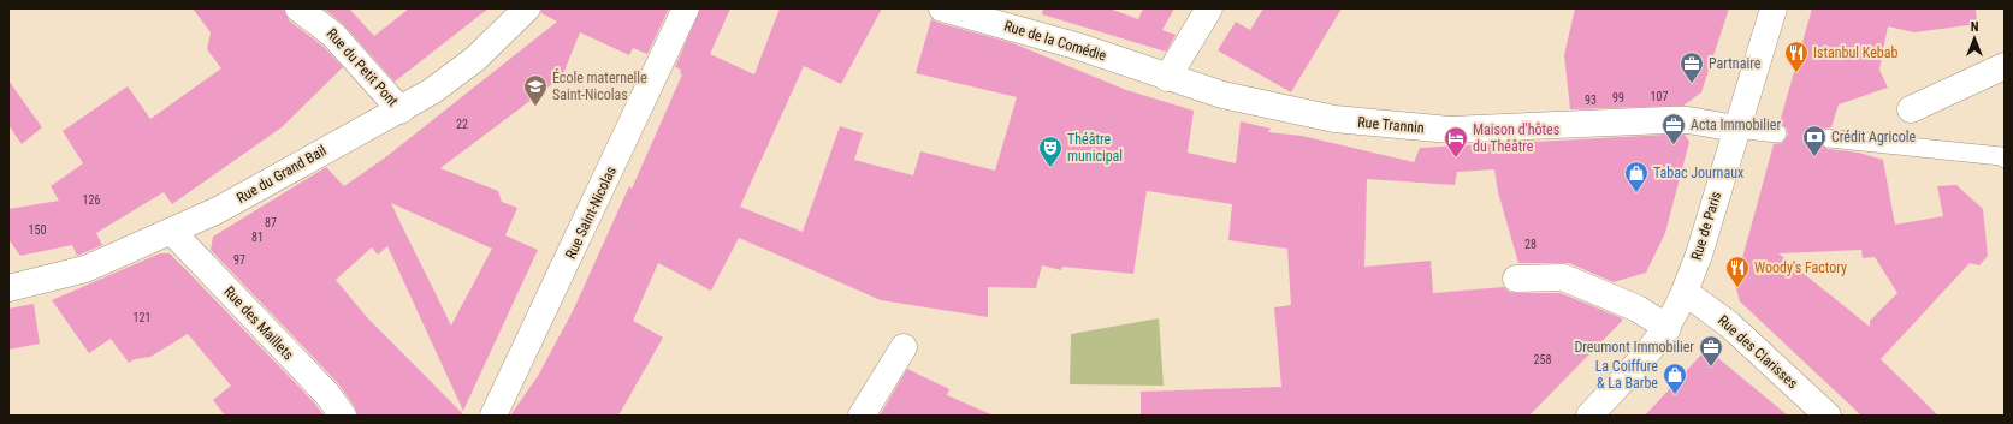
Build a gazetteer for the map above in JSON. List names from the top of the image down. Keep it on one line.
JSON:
{"streets":{"street":["Rue de la Comédie","Rue du Petit Pont","Rue Trannin","Rue du Grand Bail","Rue Saint-Nicolas","Rue de Paris","Rue des Maillets","Rue des Clarisses"]},"crossings":[["Rue de la Comédie","Rue Trannin"],["Rue du Petit Pont","Rue du Grand Bail"],["Rue Trannin","Rue de Paris"],["Rue du Grand Bail","Rue des Maillets"],["Rue de Paris","Rue des Clarisses"]],"places":{"restaurant":["Istanbul Kebab","Woody's Factory"],"office":["Partnaire","Acta Immobilier","Dreumont Immobilier"],"school or university":["École maternelle Saint-Nicolas"],"bank":["Crédit Agricole"],"hotel":["Maison d'hôtes du Théâtre"],"theatre":["Théâtre municipal"],"shop":["Tabac Journaux","La Coiffure & La Barbe"]},"house_numbers":["107","99","93","22","126","87","150","81","28","97","121","258"],"north":"top"}
